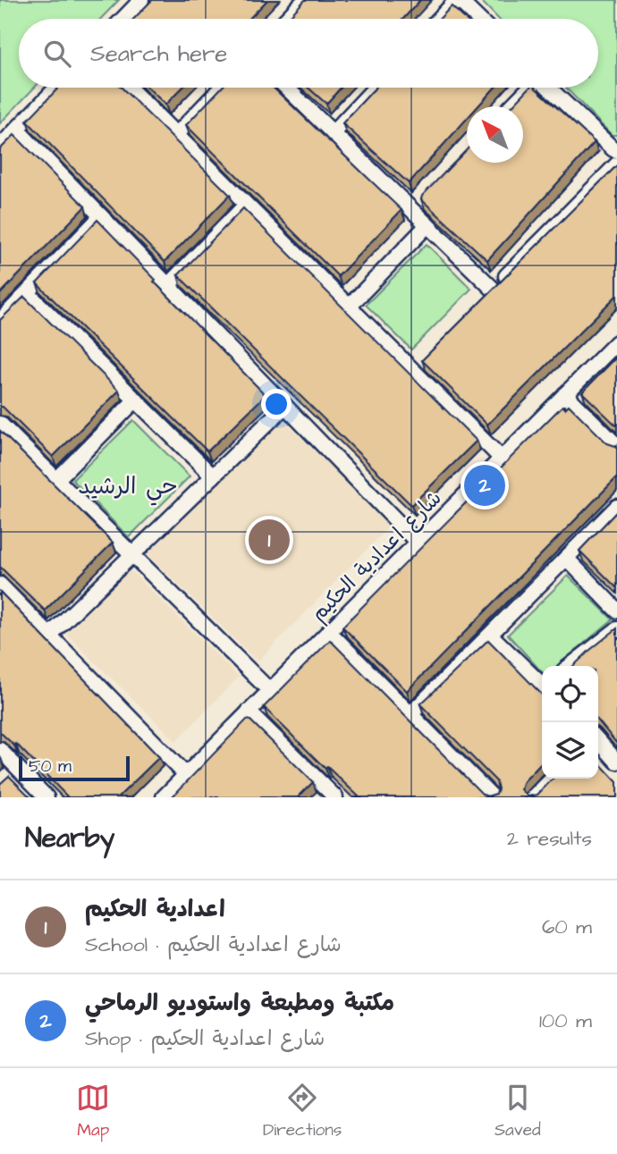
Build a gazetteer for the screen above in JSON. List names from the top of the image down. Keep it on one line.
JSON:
{"streets":{"street":["شارع اعدادية الحكيم"]},"districts":["حي الرشيد"],"scale_bar":"50 m","north":"top left","page":{"search":"Search here","pins":["2","1"],"scale":"50 m","heading":["Nearby","2 results"],"list":[{"mark":"1","name":"اعدادية الحكيم","note":"School · شارع اعدادية الحكيم","value":"60 m"},{"mark":"2","name":"مكتبة ومطبعة واستوديو الرماحي","note":"Shop · شارع اعدادية الحكيم","value":"100 m"}],"nav":["Map","Directions","Saved"]}}
